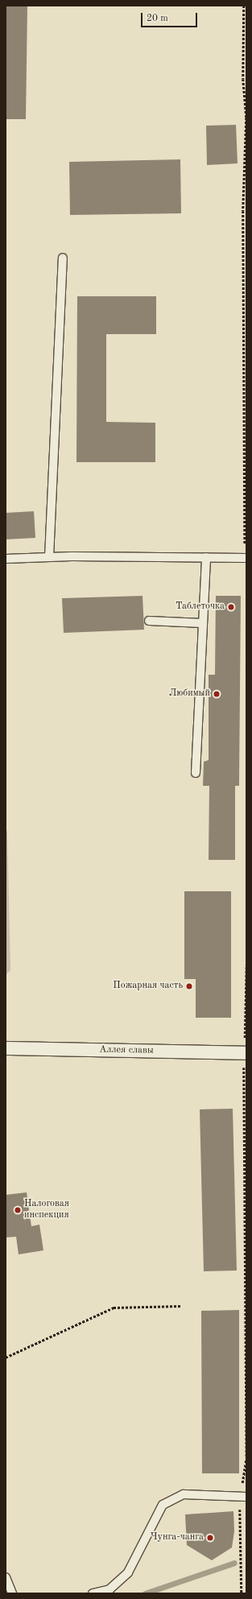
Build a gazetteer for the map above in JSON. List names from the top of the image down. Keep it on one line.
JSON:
{"streets":{"street":["Аллея славы"]},"places":["Таблеточка","Любимый","Пожарная часть","Налоговая инспекция","Чунга-чанга"],"scale_bar":"20 m"}
